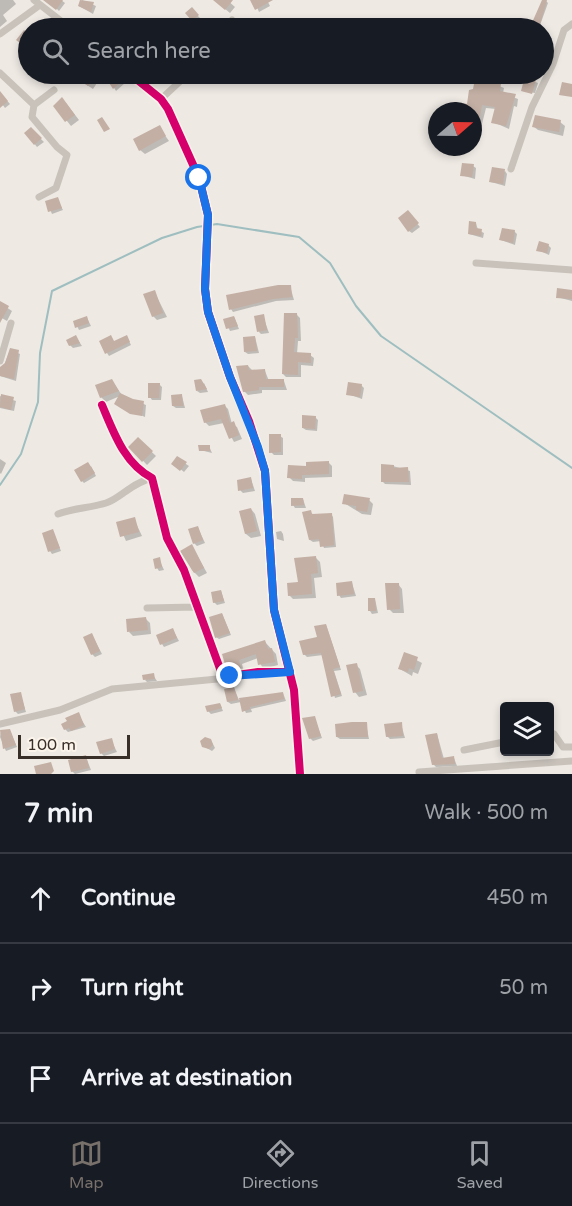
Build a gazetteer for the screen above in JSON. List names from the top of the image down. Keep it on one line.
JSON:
{"scale_bar":"100 m","north":"right","page":{"search":"Search here","scale":"100 m","heading":["7 min","Walk · 500 m"],"list":[["Continue","450 m"],["Turn right","50 m"],"Arrive at destination"],"nav":["Map","Directions","Saved"]}}
